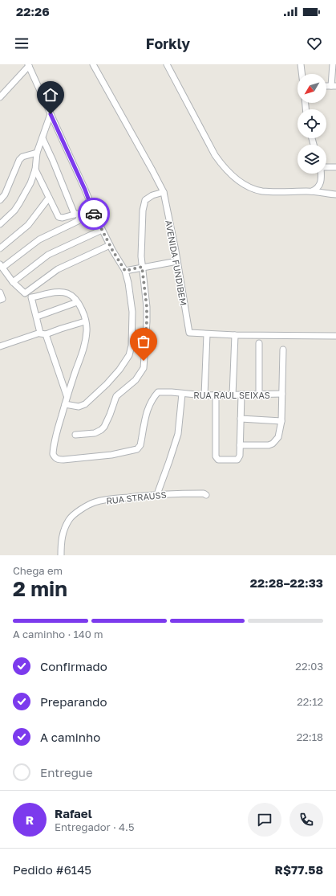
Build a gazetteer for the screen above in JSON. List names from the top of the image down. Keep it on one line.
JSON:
{"streets":{"street":["AVENIDA FUNDIBEM","RUA RAUL SEIXAS","RUA STRAUSS"]},"north":"bottom left","page":{"status":"22:26","header":"Forkly","heading":["2 min","Chega em","22:28–22:33"],"panel":["Rafael","Entregador · 4.5","Pedido #6145","R$77.58"],"bar":"A caminho · 140 m","list":[["Confirmado","22:03"],["Preparando","22:12"],["A caminho","22:18"],"Entregue"],"round":"R"}}
